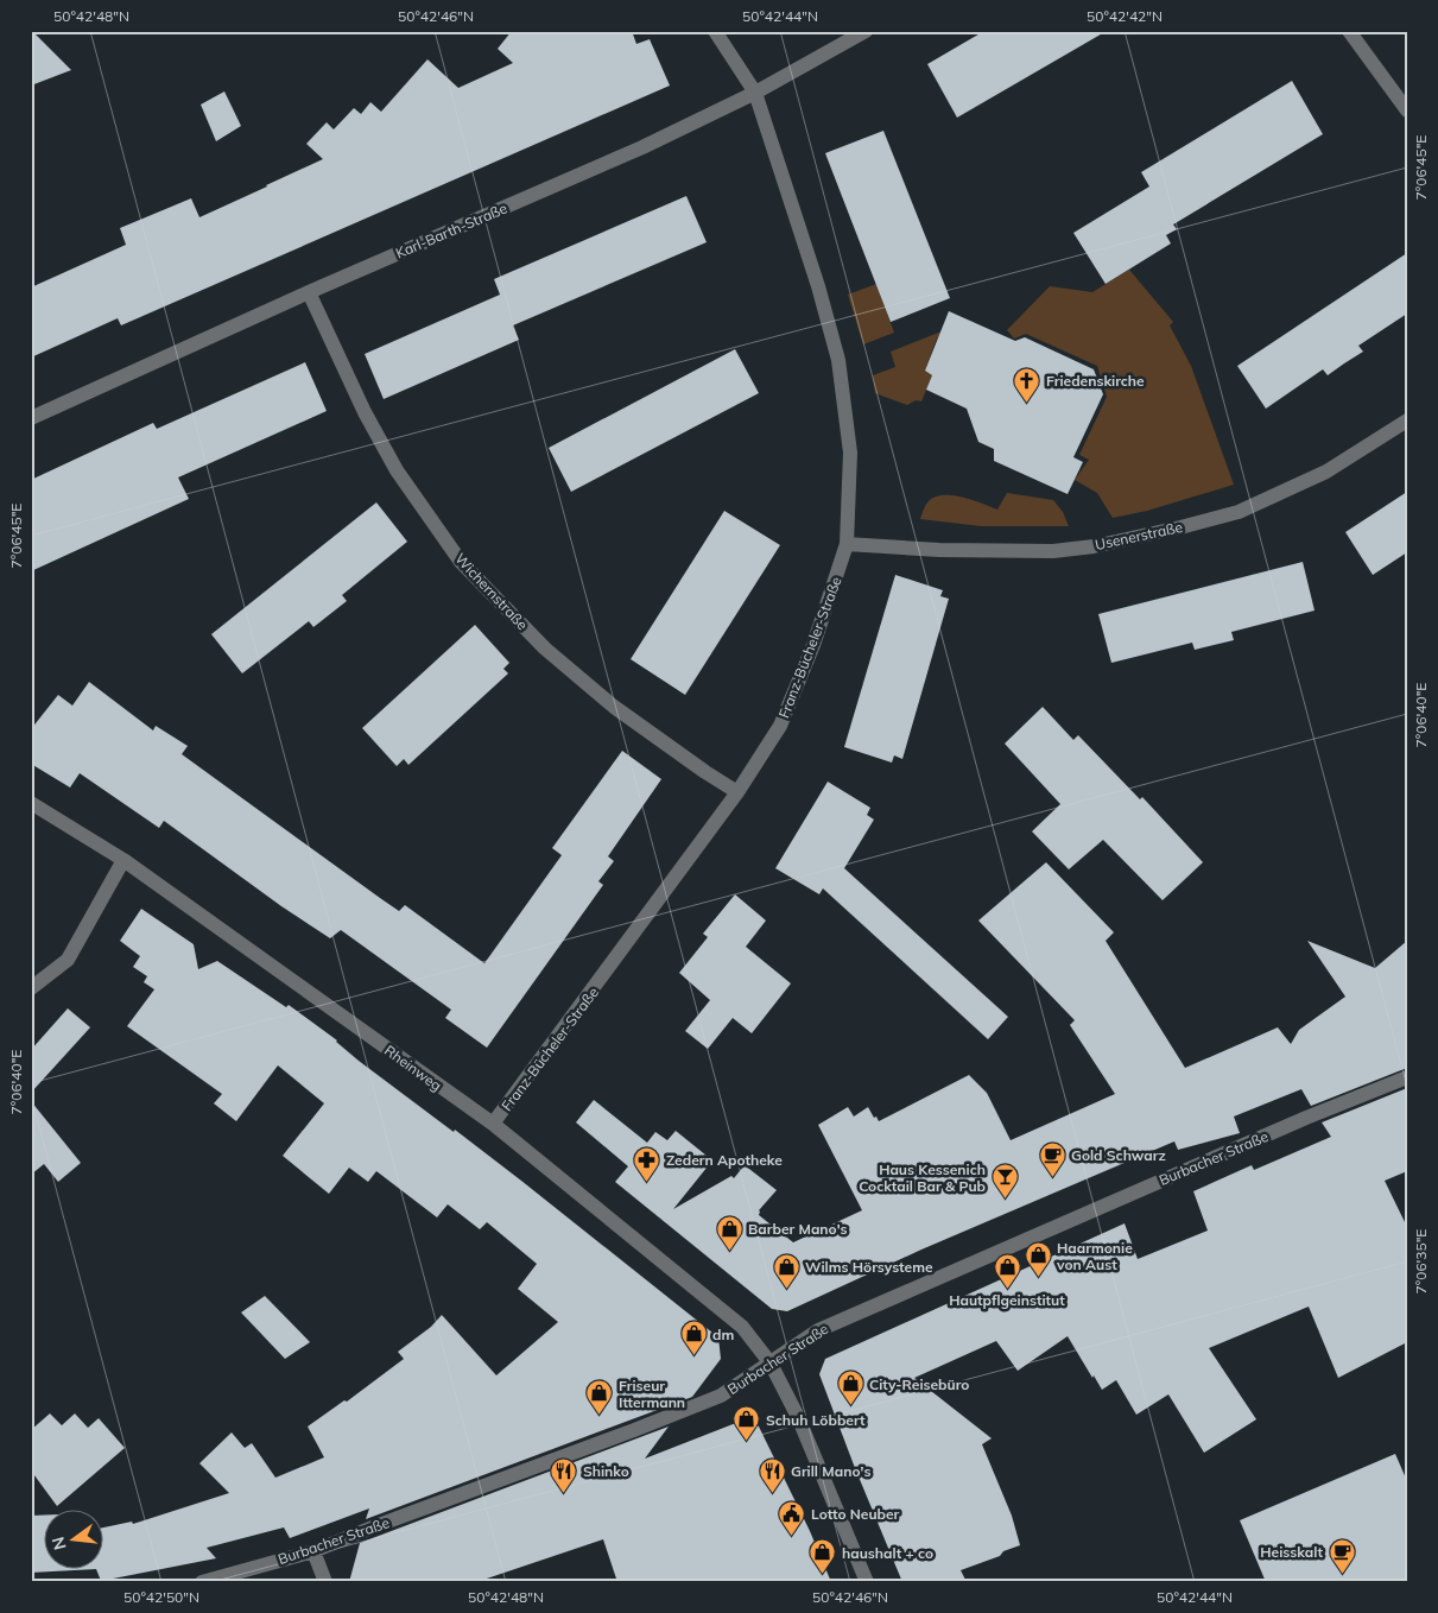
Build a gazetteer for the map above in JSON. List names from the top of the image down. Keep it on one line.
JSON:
{"streets":{"street":["Karl-Barth-Straße","Usenerstraße","Wichernstraße","Franz-Bücheler-Straße","Rheinweg","Burbacher Straße"]},"crossings":[["Karl-Barth-Straße","Wichernstraße"],["Karl-Barth-Straße","Franz-Bücheler-Straße"],["Usenerstraße","Franz-Bücheler-Straße"],["Wichernstraße","Franz-Bücheler-Straße"],["Franz-Bücheler-Straße","Rheinweg"],["Rheinweg","Burbacher Straße"]],"places":{"church":["Friedenskirche"],"cafe":["Gold Schwarz","Heisskalt"],"pharmacy":["Zedern Apotheke"],"bar":["Haus Kessenich Cocktail Bar & Pub"],"shop":["Barber Mano's","Haarmonie von Aust","Wilms Hörsysteme","Hautpflgeinstitut","dm","City-Reisebüro","Friseur Ittermann","Schuh Löbbert","haushalt + co"],"restaurant":["Shinko","Grill Mano's"],"public building":["Lotto Neuber"]},"north":"left","coordinates":["50°42'48\"N","50°42'46\"N","50°42'44\"N","50°42'42\"N","7°06'45\"E","7°06'40\"E","7°06'35\"E","50°42'50\"N"]}
